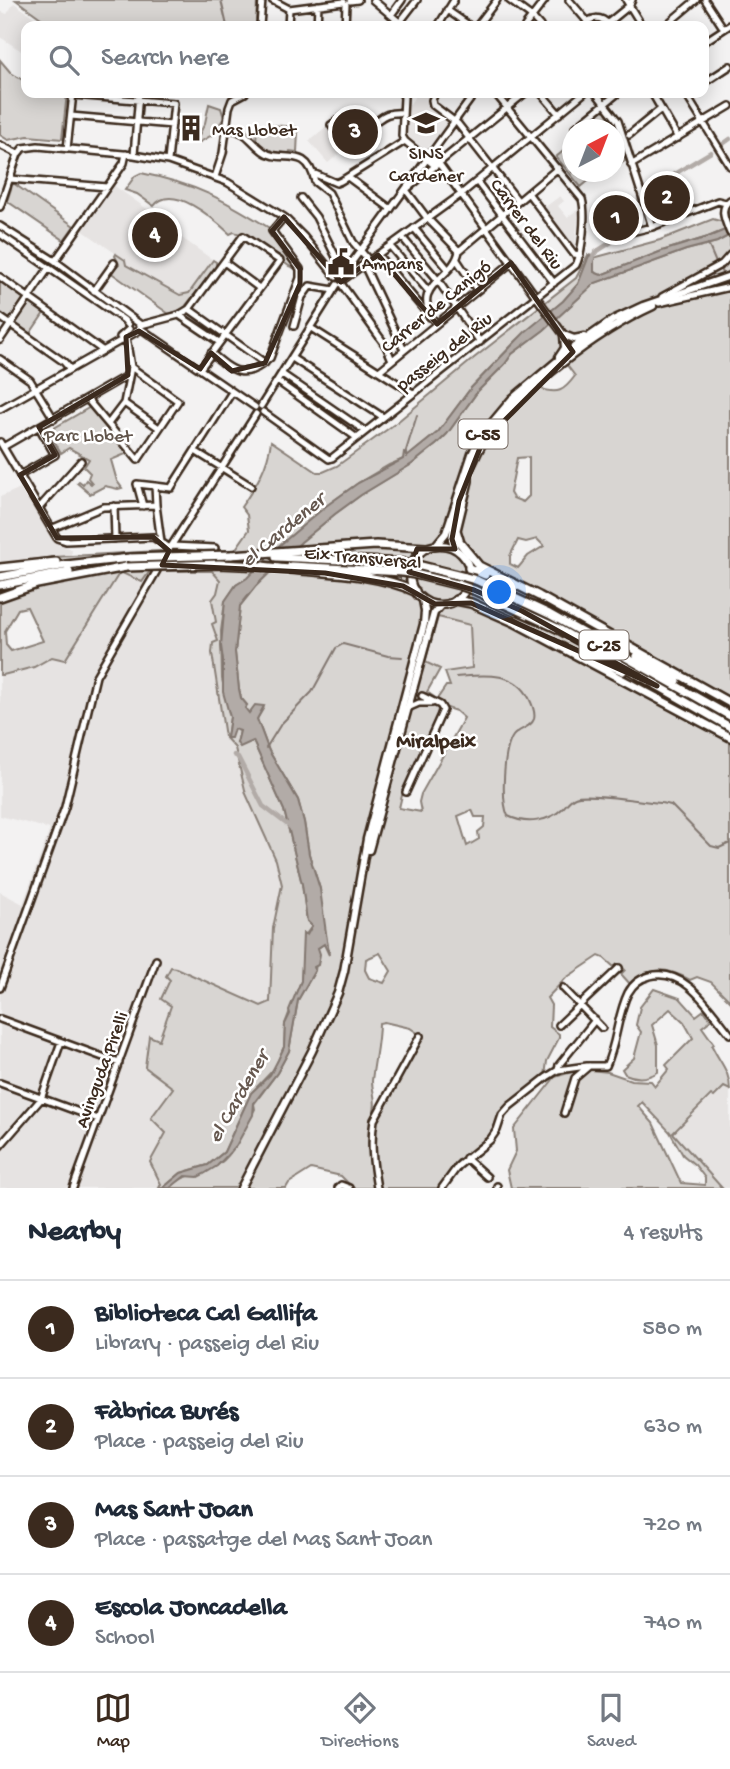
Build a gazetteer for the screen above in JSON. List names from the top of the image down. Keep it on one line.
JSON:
{"streets":{"highway":["Eix Transversal","C-25"],"main road":["C-55"],"street":["Carrer del Riu","Carrer de Canigó","passeig del Riu","Avinguda Pirelli"]},"crossings":[["Carrer del Riu","passeig del Riu"]],"districts":["Miralpeix"],"water":["el Cardener"],"parks":["Parc Llobet"],"places":{"school or university":["SINS Cardener"],"building":["Mas Llobet"],"public building":["Ampans"]},"north":"top right","page":{"search":"Search here","pins":["3","2","1","4"],"heading":["Nearby","4 results"],"list":[{"mark":"1","name":"Biblioteca Cal Gallifa","note":"Library · passeig del Riu","value":"580 m"},{"mark":"2","name":"Fàbrica Burés","note":"Place · passeig del Riu","value":"630 m"},{"mark":"3","name":"Mas Sant Joan","note":"Place · passatge del Mas Sant Joan","value":"720 m"},{"mark":"4","name":"Escola Joncadella","note":"School","value":"740 m"}],"nav":["Map","Directions","Saved"]}}
